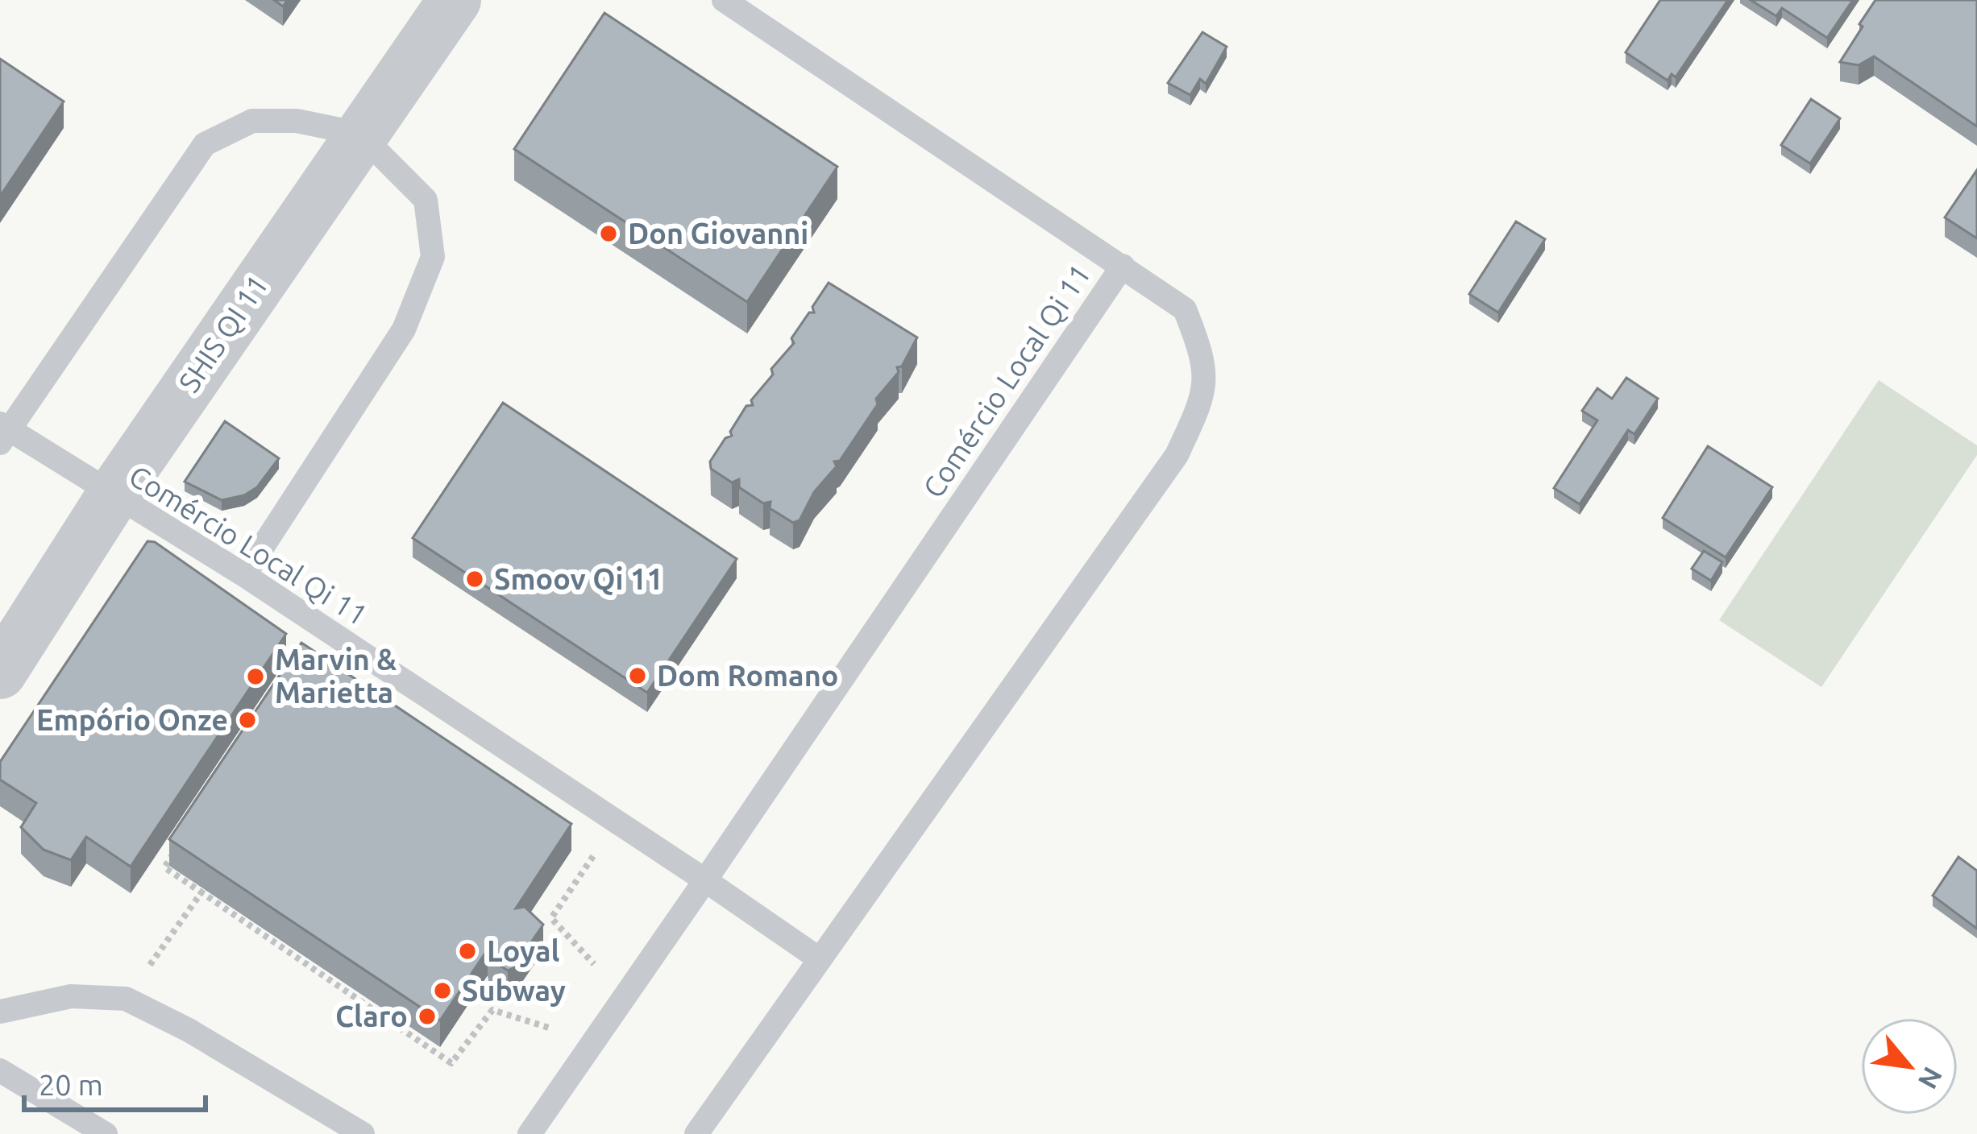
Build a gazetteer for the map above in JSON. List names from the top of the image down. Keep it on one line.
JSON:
{"streets":{"street":["SHIS QI 11"],"lane":["Comércio Local Qi 11"]},"crossings":[["SHIS QI 11","Comércio Local Qi 11"]],"places":["Don Giovanni","Smoov Qi 11","Dom Romano","Marvin & Marietta","Empório Onze","Loyal","Subway","Claro"],"scale_bar":"20 m","north":"bottom right"}
